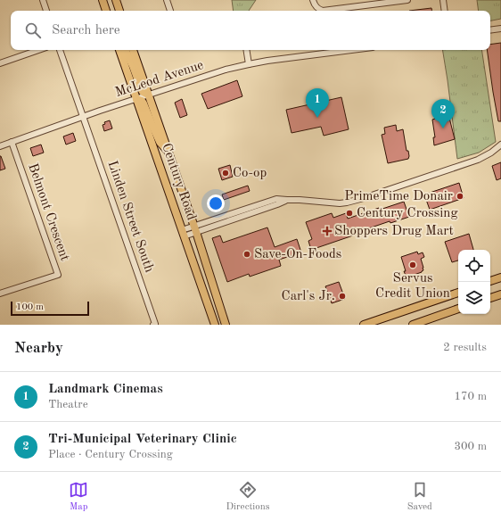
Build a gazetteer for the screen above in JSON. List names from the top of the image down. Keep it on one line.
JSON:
{"streets":{"main road":["Century Road"],"street":["McLeod Avenue","Belmont Crescent","Linden Street South"]},"crossings":[["McLeod Avenue","Century Road"],["McLeod Avenue","Belmont Crescent"],["McLeod Avenue","Linden Street South"]],"places":{"other":["Co-op","PrimeTime Donair","Century Crossing","Save-On-Foods","Servus Credit Union","Carl's Jr."],"health":["Shoppers Drug Mart"]},"scale_bar":"100 m","page":{"search":"Search here","pins":["1","2"],"scale":"100 m","heading":["Nearby","2 results"],"list":[{"mark":"1","name":"Landmark Cinemas","note":"Theatre","value":"170 m"},{"mark":"2","name":"Tri-Municipal Veterinary Clinic","note":"Place · Century Crossing","value":"300 m"}],"nav":["Map","Directions","Saved"]}}
